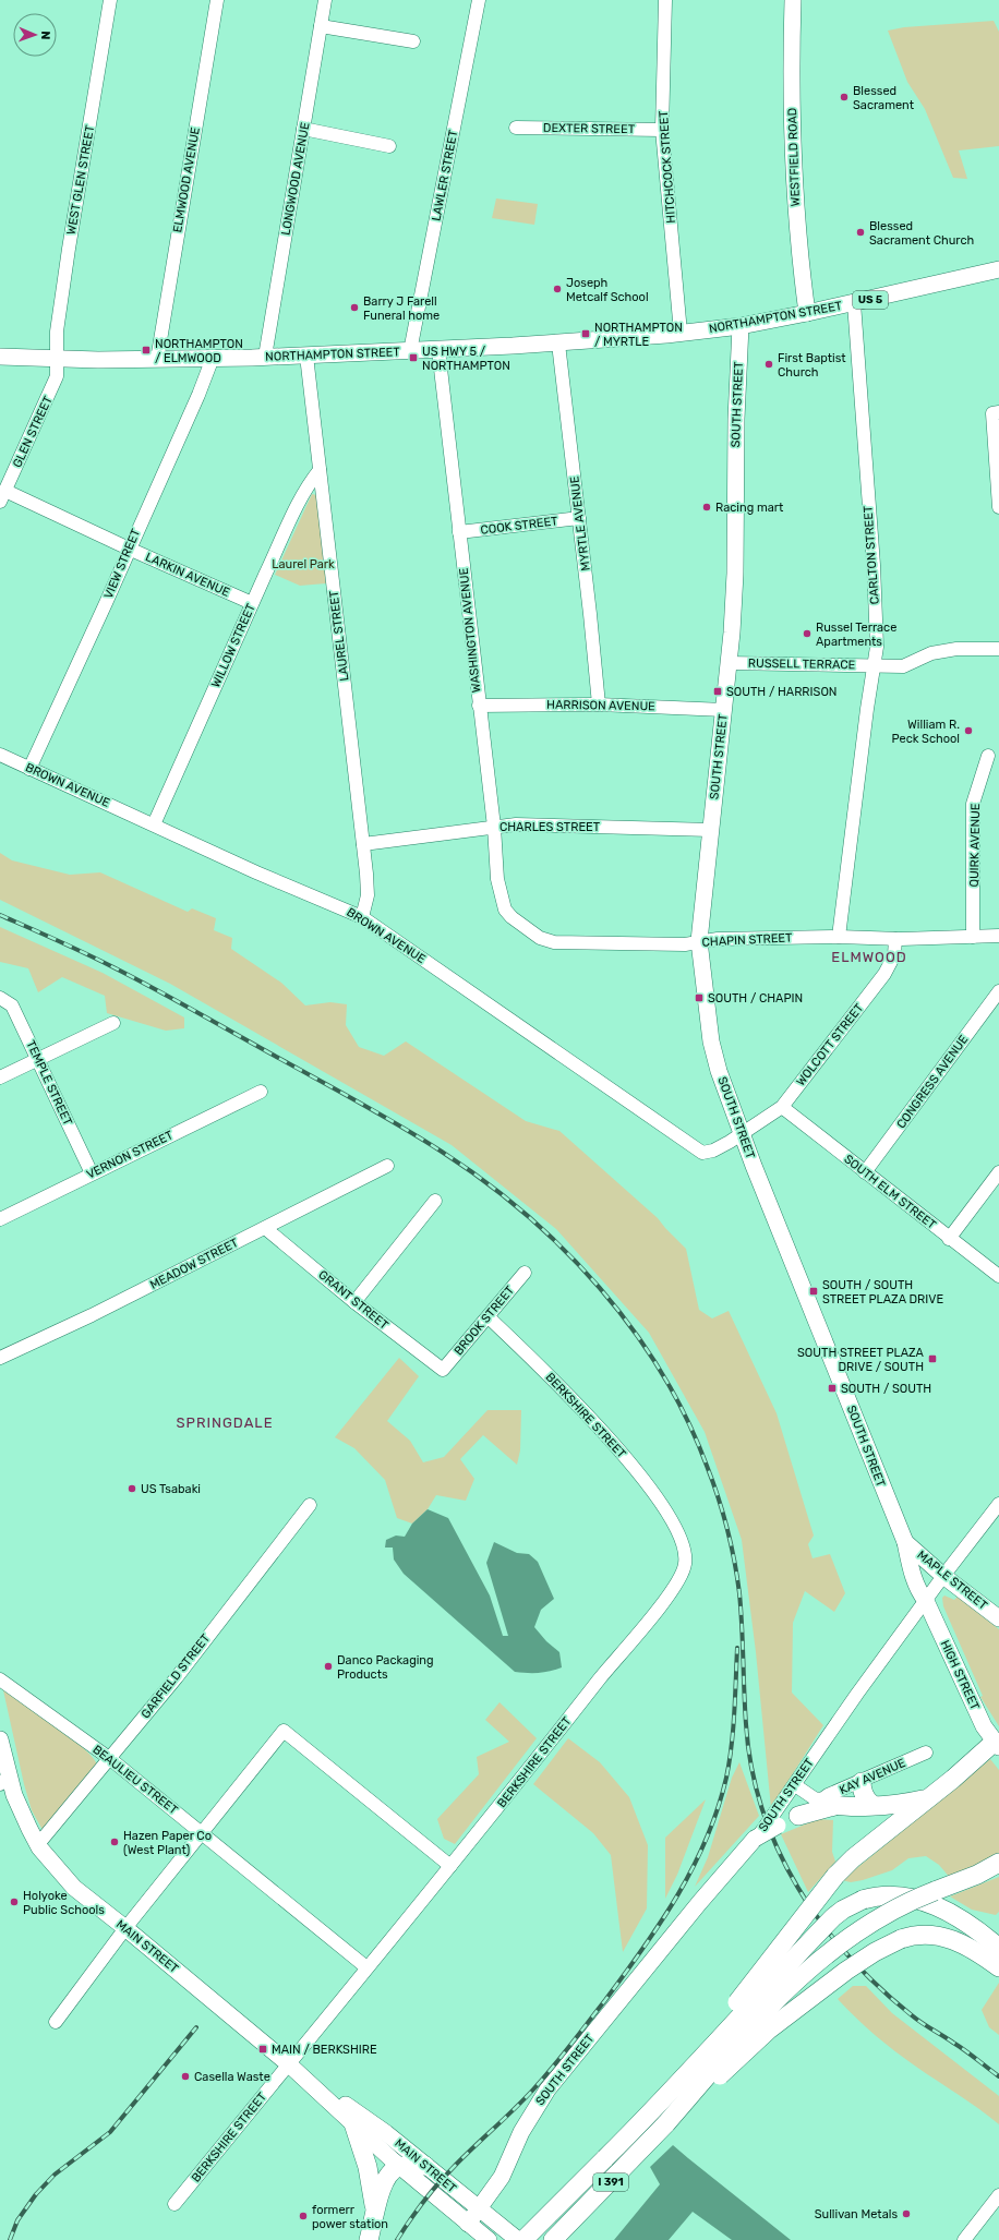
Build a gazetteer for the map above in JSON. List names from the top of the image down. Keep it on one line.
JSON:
{"streets":{"highway":["I 391"],"main road":["WESTFIELD ROAD","US 5","NORTHAMPTON STREET","SOUTH STREET","MAPLE STREET","HIGH STREET","MAIN STREET"],"street":["DEXTER STREET","HITCHCOCK STREET","LAWLER STREET","LONGWOOD AVENUE","WEST GLEN STREET","ELMWOOD AVENUE","GLEN STREET","MYRTLE AVENUE","COOK STREET","CARLTON STREET","VIEW STREET","LARKIN AVENUE","WASHINGTON AVENUE","LAUREL STREET","WILLOW STREET","RUSSELL TERRACE","HARRISON AVENUE","BROWN AVENUE","CHARLES STREET","QUIRK AVENUE","CHAPIN STREET","WOLCOTT STREET","CONGRESS AVENUE","TEMPLE STREET","VERNON STREET","SOUTH ELM STREET","MEADOW STREET","GRANT STREET","BROOK STREET","BERKSHIRE STREET","GARFIELD STREET","KAY AVENUE","BEAULIEU STREET"]},"crossings":[["DEXTER STREET","HITCHCOCK STREET"],["WESTFIELD ROAD","NORTHAMPTON STREET"],["HITCHCOCK STREET","NORTHAMPTON STREET"],["LAWLER STREET","NORTHAMPTON STREET"],["LONGWOOD AVENUE","NORTHAMPTON STREET"],["WEST GLEN STREET","NORTHAMPTON STREET"],["WEST GLEN STREET","GLEN STREET"],["ELMWOOD AVENUE","NORTHAMPTON STREET"],["NORTHAMPTON STREET","SOUTH STREET"],["NORTHAMPTON STREET","GLEN STREET"],["NORTHAMPTON STREET","MYRTLE AVENUE"],["NORTHAMPTON STREET","CARLTON STREET"],["NORTHAMPTON STREET","VIEW STREET"],["NORTHAMPTON STREET","WASHINGTON AVENUE"],["NORTHAMPTON STREET","LAUREL STREET"],["SOUTH STREET","RUSSELL TERRACE"],["SOUTH STREET","HARRISON AVENUE"],["SOUTH STREET","BROWN AVENUE"],["SOUTH STREET","CHARLES STREET"],["SOUTH STREET","CHAPIN STREET"],["SOUTH STREET","WOLCOTT STREET"],["SOUTH STREET","HIGH STREET"],["SOUTH STREET","MAIN STREET"],["GLEN STREET","LARKIN AVENUE"],["MYRTLE AVENUE","COOK STREET"],["MYRTLE AVENUE","HARRISON AVENUE"],["COOK STREET","WASHINGTON AVENUE"],["CARLTON STREET","RUSSELL TERRACE"],["CARLTON STREET","CHAPIN STREET"],["VIEW STREET","LARKIN AVENUE"],["VIEW STREET","BROWN AVENUE"],["LARKIN AVENUE","WILLOW STREET"],["WASHINGTON AVENUE","HARRISON AVENUE"],["WASHINGTON AVENUE","CHARLES STREET"],["WASHINGTON AVENUE","CHAPIN STREET"],["LAUREL STREET","WILLOW STREET"],["LAUREL STREET","BROWN AVENUE"],["LAUREL STREET","CHARLES STREET"],["WILLOW STREET","BROWN AVENUE"],["BROWN AVENUE","WOLCOTT STREET"],["QUIRK AVENUE","CHAPIN STREET"],["CHAPIN STREET","WOLCOTT STREET"],["WOLCOTT STREET","SOUTH ELM STREET"],["CONGRESS AVENUE","SOUTH ELM STREET"],["TEMPLE STREET","VERNON STREET"],["MEADOW STREET","GRANT STREET"],["GRANT STREET","BROOK STREET"],["BROOK STREET","BERKSHIRE STREET"],["BERKSHIRE STREET","BEAULIEU STREET"],["BERKSHIRE STREET","MAIN STREET"],["GARFIELD STREET","BEAULIEU STREET"],["GARFIELD STREET","MAIN STREET"]],"districts":["ELMWOOD","SPRINGDALE"],"parks":["Laurel Park"],"places":{"other":["Blessed Sacrament","Blessed Sacrament Church","Joseph Metcalf School","Barry J Farell Funeral home","First Baptist Church","Racing mart","Russel Terrace Apartments","William R. Peck School","US Tsabaki","Danco Packaging Products","Hazen Paper Co (West Plant)","Holyoke Public Schools","Casella Waste","Sullivan Metals","formerr power station"],"transit":["NORTHAMPTON / MYRTLE","NORTHAMPTON / ELMWOOD","US HWY 5 / NORTHAMPTON","SOUTH / HARRISON","SOUTH / CHAPIN","SOUTH / SOUTH STREET PLAZA DRIVE","SOUTH STREET PLAZA DRIVE / SOUTH","SOUTH / SOUTH","MAIN / BERKSHIRE"]},"north":"right"}
